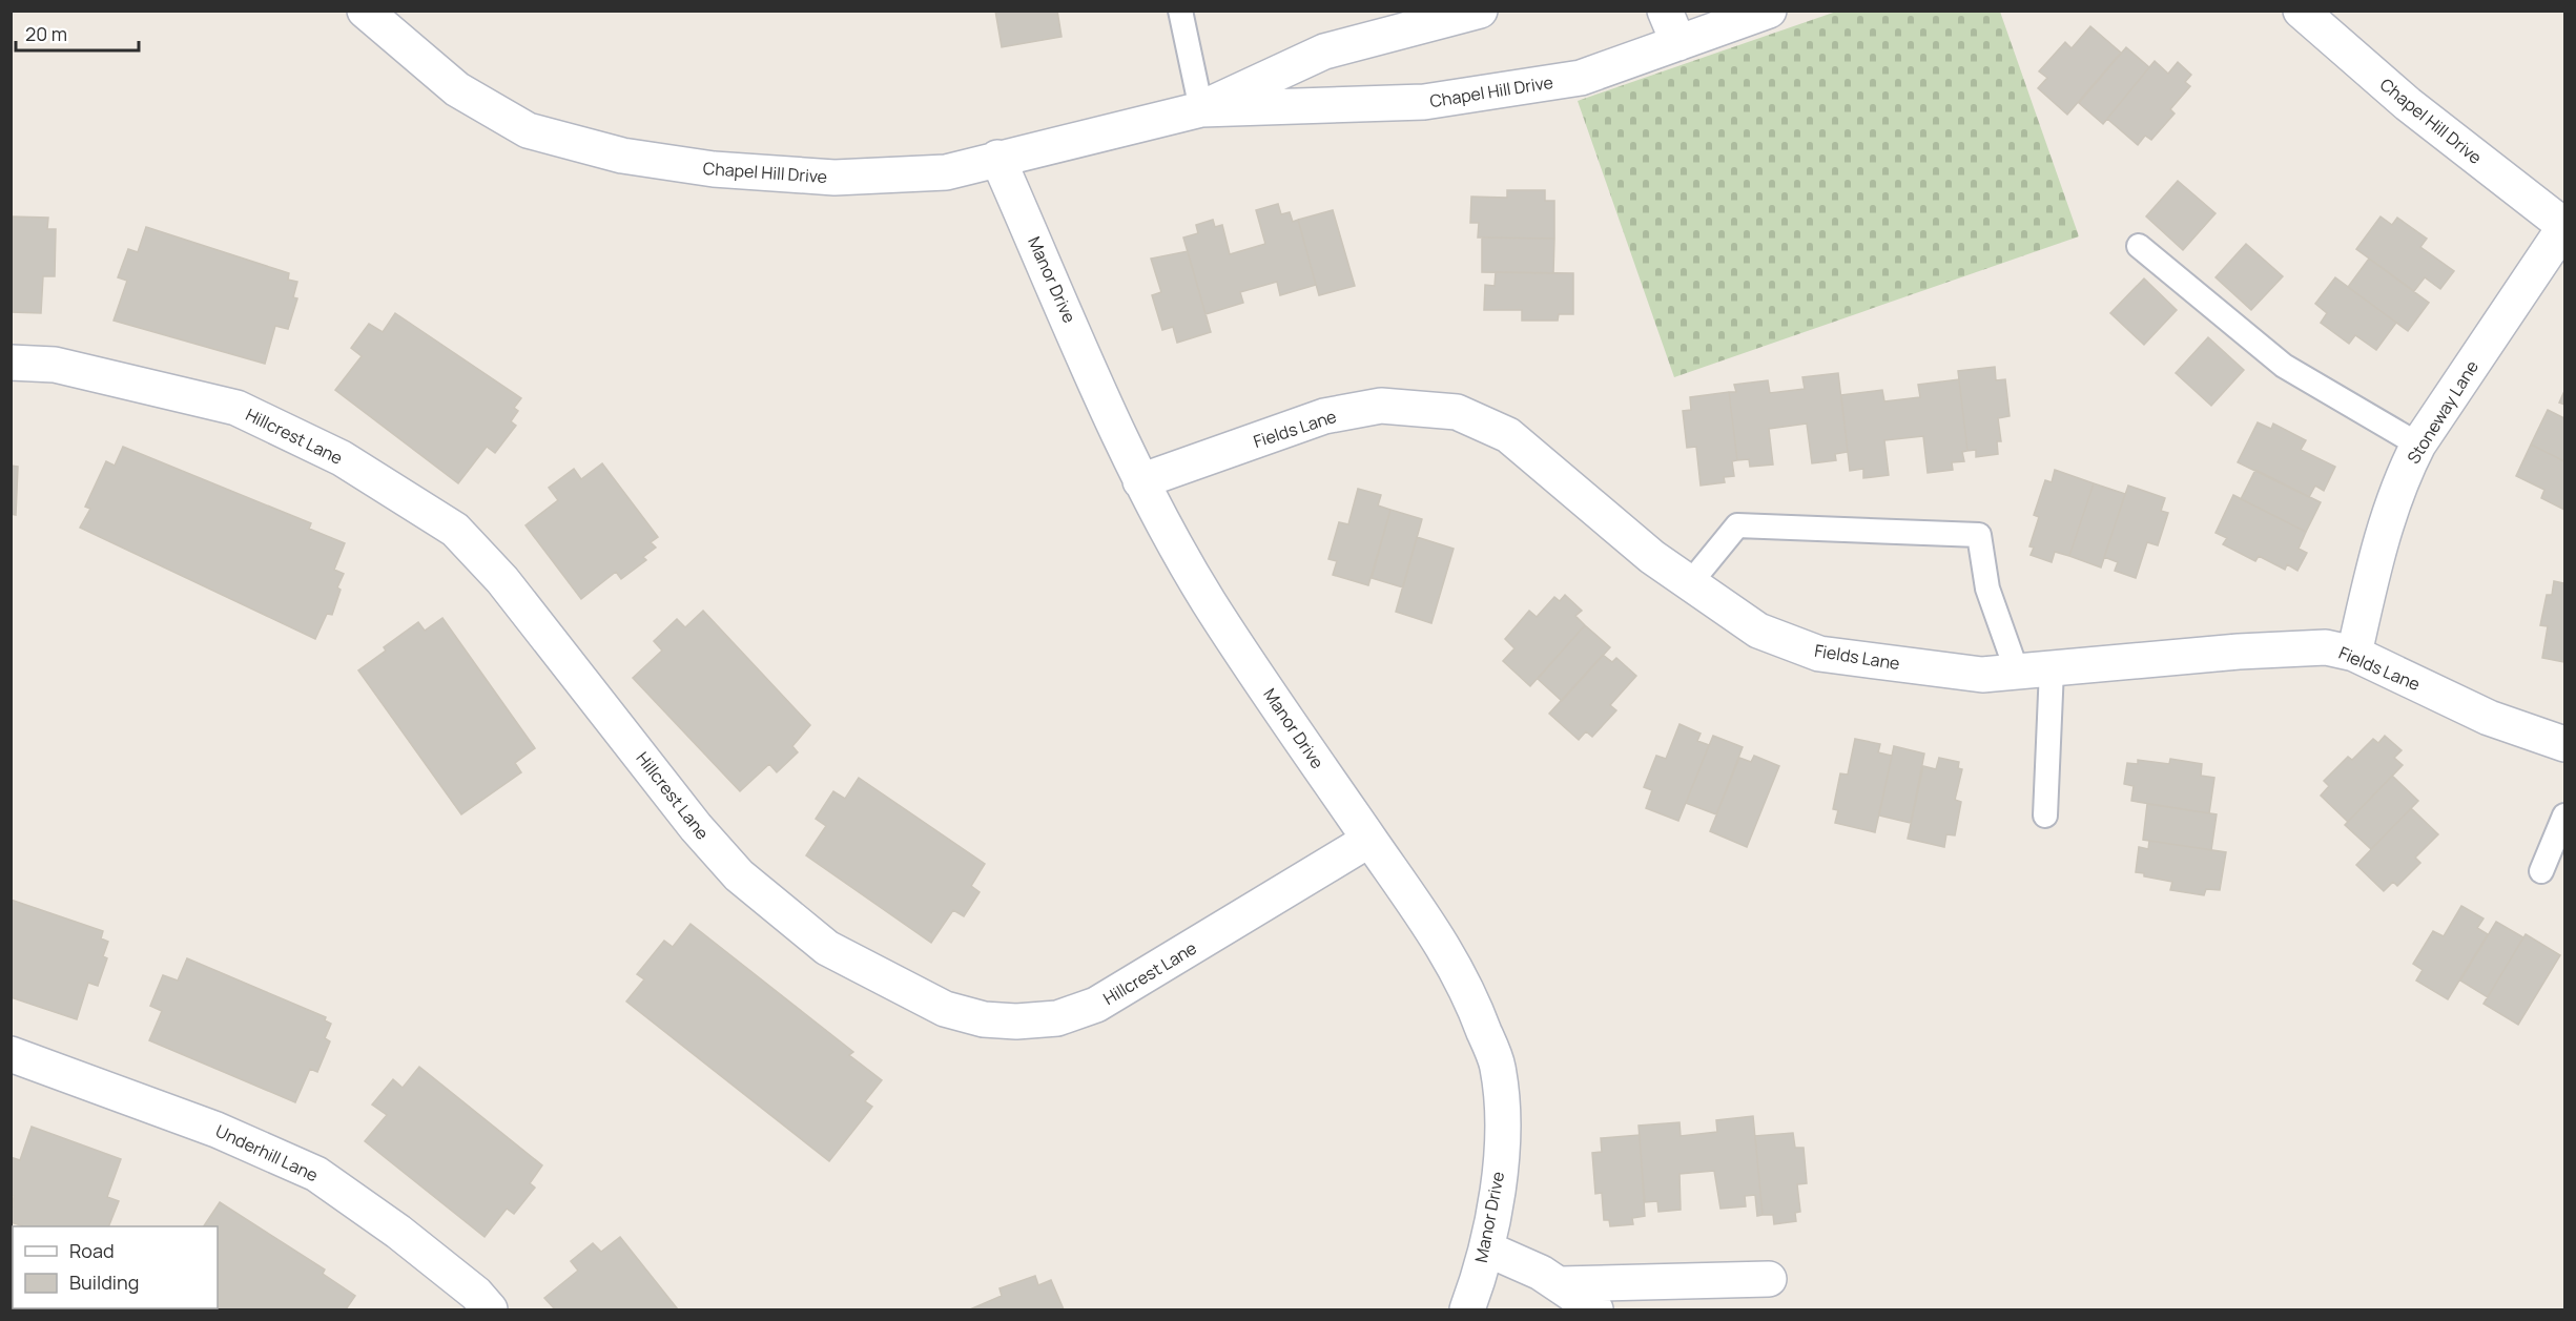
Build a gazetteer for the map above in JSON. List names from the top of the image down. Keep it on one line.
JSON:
{"streets":{"street":["Chapel Hill Drive","Manor Drive","Stoneway Lane","Fields Lane","Hillcrest Lane","Underhill Lane"]},"crossings":[["Chapel Hill Drive","Manor Drive"],["Chapel Hill Drive","Stoneway Lane"],["Manor Drive","Fields Lane"],["Manor Drive","Hillcrest Lane"],["Stoneway Lane","Fields Lane"]],"legend":["Road","Building"],"scale_bar":"20 m"}
